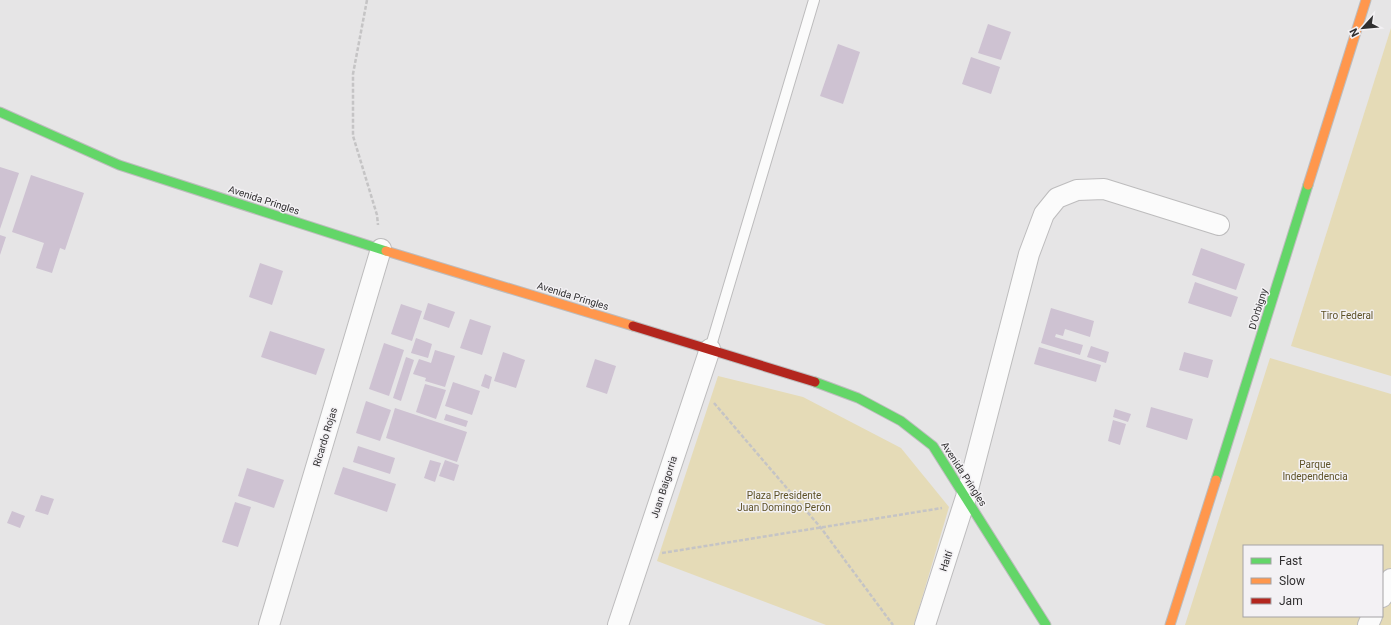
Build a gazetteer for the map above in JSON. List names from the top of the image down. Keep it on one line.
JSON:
{"streets":{"street":["Avenida Pringles","D'Orbigny","Ricardo Rojas","Juan Baigorria","Haití"]},"crossings":[["Avenida Pringles","Ricardo Rojas"],["Avenida Pringles","Juan Baigorria"],["Avenida Pringles","Haití"]],"parks":["Tiro Federal","Parque Independencia","Plaza Presidente Juan Domingo Perón"],"legend":["Fast","Slow","Jam"],"north":"bottom left"}
